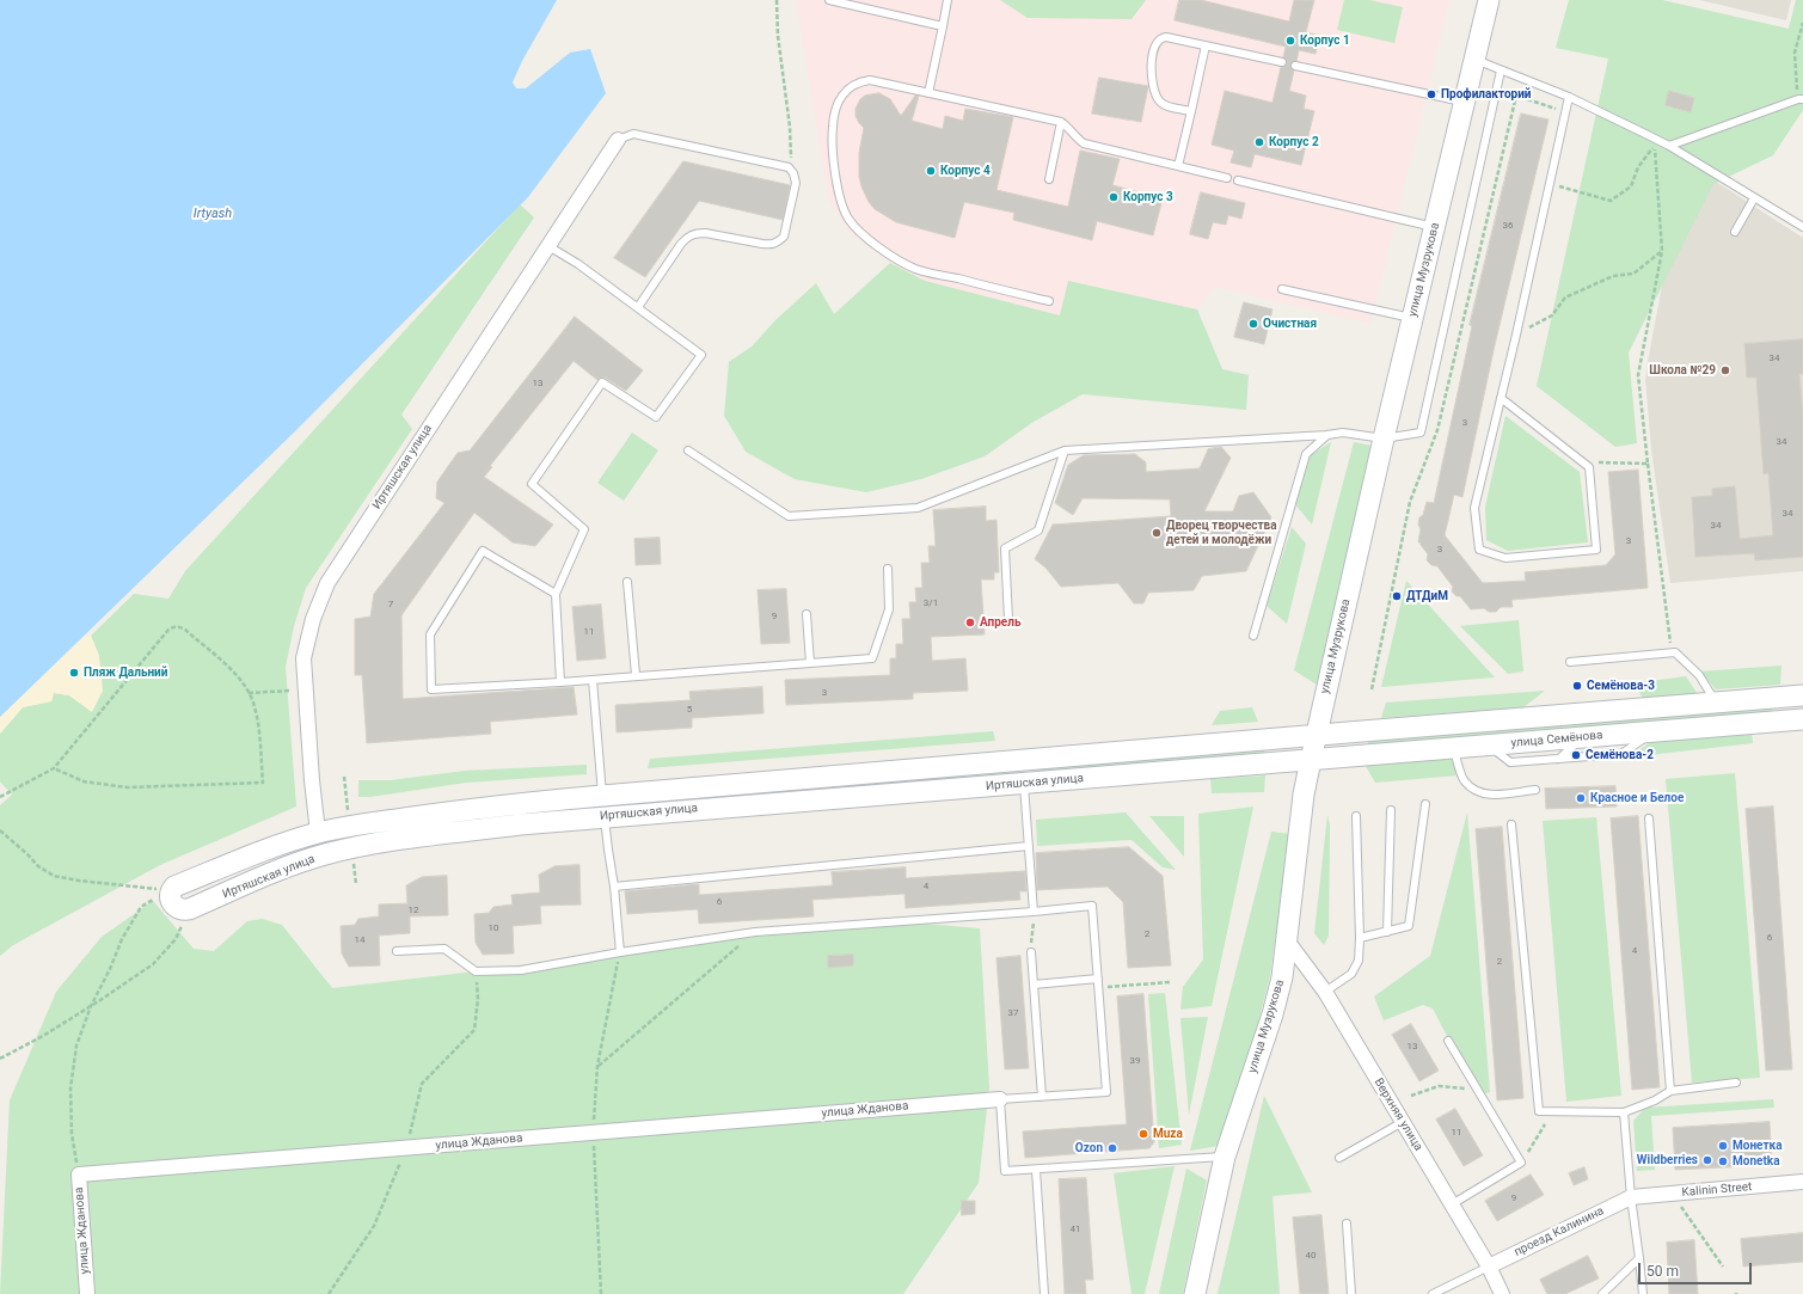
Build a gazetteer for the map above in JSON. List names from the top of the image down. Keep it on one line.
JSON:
{"streets":{"street":["улица Музрукова","Иртяшская улица","улица Семёнова","улица Жданова","Верхняя улица","Kalinin Street","проезд Калинина"]},"crossings":[["улица Музрукова","Иртяшская улица"],["улица Музрукова","улица Семёнова"],["улица Музрукова","Верхняя улица"],["Иртяшская улица","улица Семёнова"],["Верхняя улица","проезд Калинина"],["Kalinin Street","проезд Калинина"]],"water":["Irtyash"],"places":["Корпус 1","Профилакторий","Корпус 2","Корпус 4","Корпус 3","Очистная","Школа №29","Дворец творчества детей и молодёжи","ДТДиМ","Апрель","Пляж Дальний","Семёнова-3","Семёнова-2","Красное и Белое","Muza","Монетка","Ozon","Wildberries","Monetka"],"house_numbers":["36","34","13","3","34","34","34","3","3","3/1","7","9","11","3","5","4","6","12","10","2","6","14","4","2","37","13","39","11","9","41","40"],"scale_bar":"50 m"}
